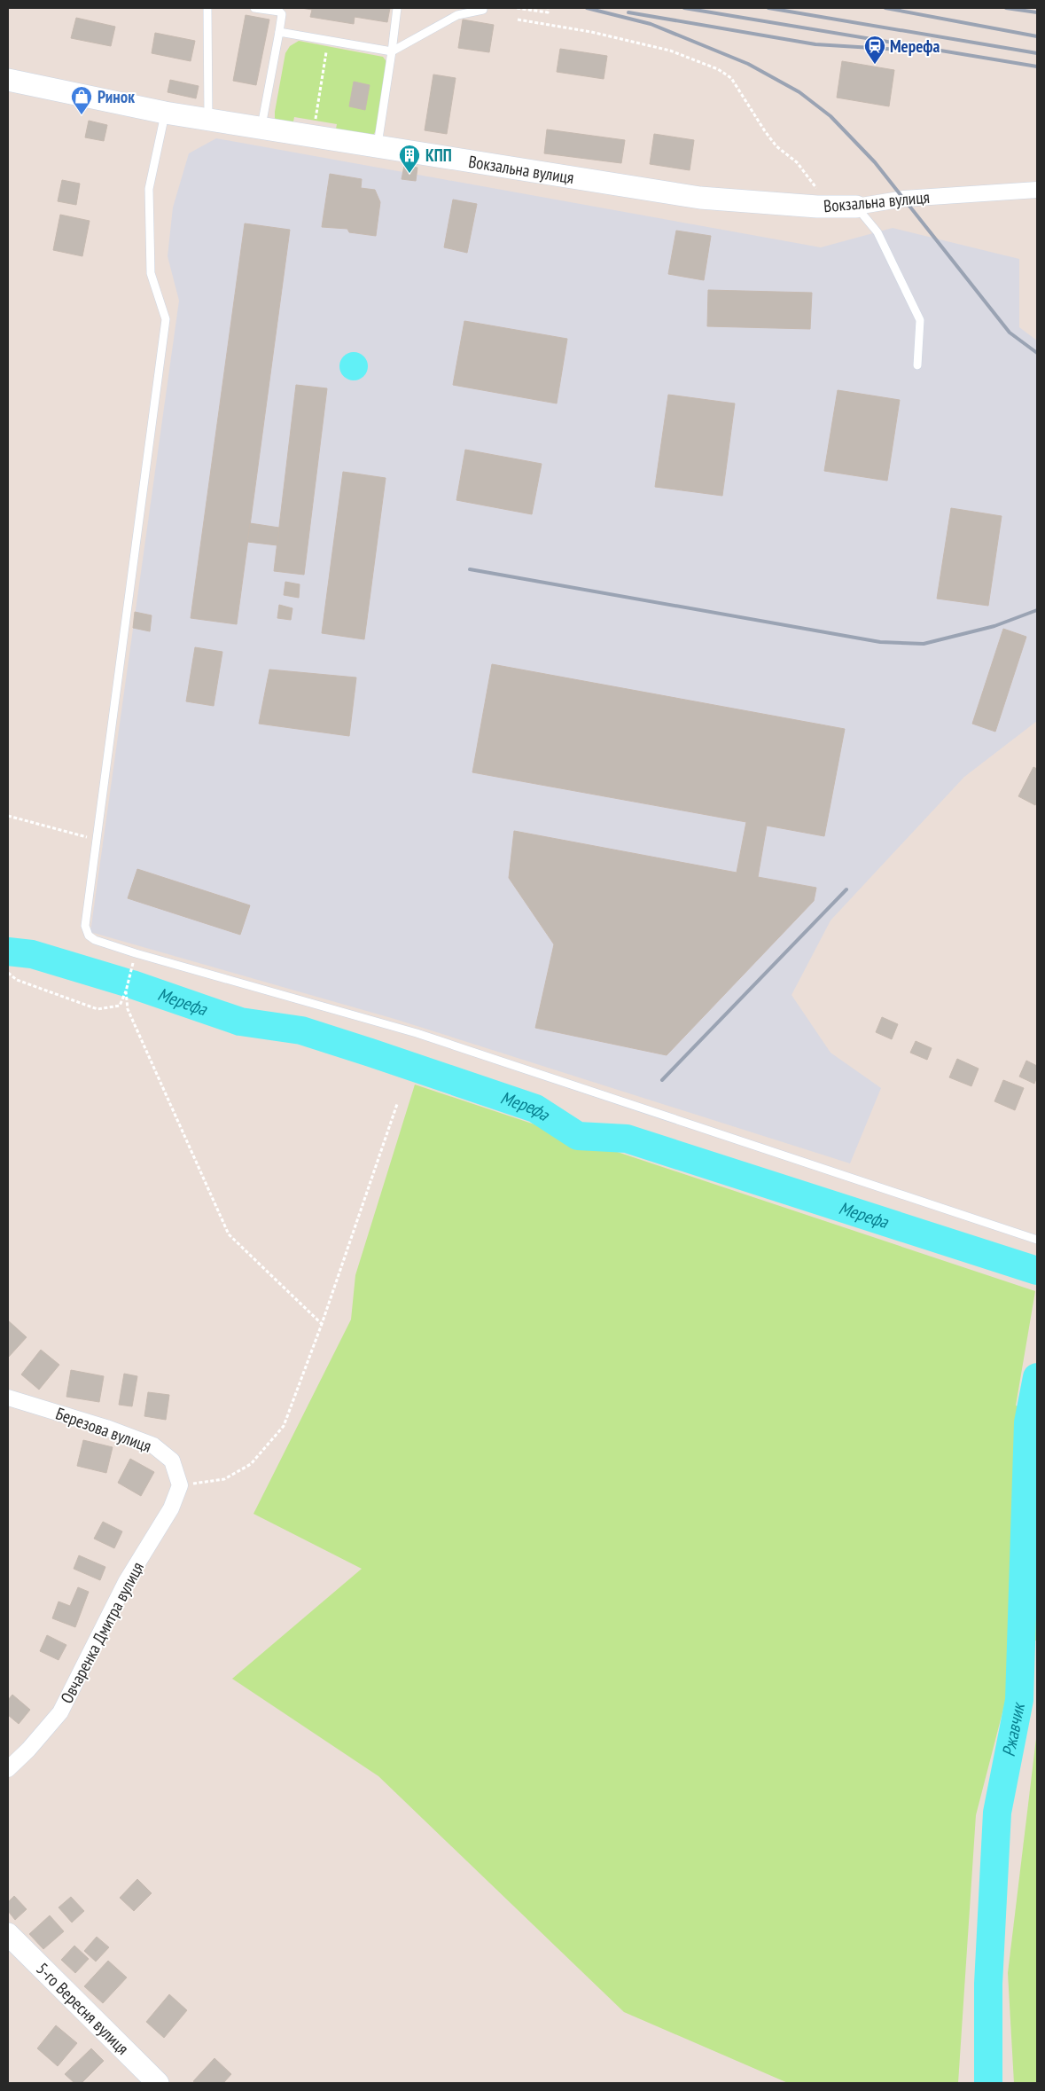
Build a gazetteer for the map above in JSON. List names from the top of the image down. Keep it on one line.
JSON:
{"streets":{"street":["Вокзальна вулиця","Березова вулиця","Овчаренка Дмитра вулиця","5-го Вересня вулиця"]},"crossings":[["Березова вулиця","Овчаренка Дмитра вулиця"]],"water":["Мерефа","Ржавчик"],"places":{"station":["Мерефа"],"shop":["Ринок"],"building":["КПП"]}}
